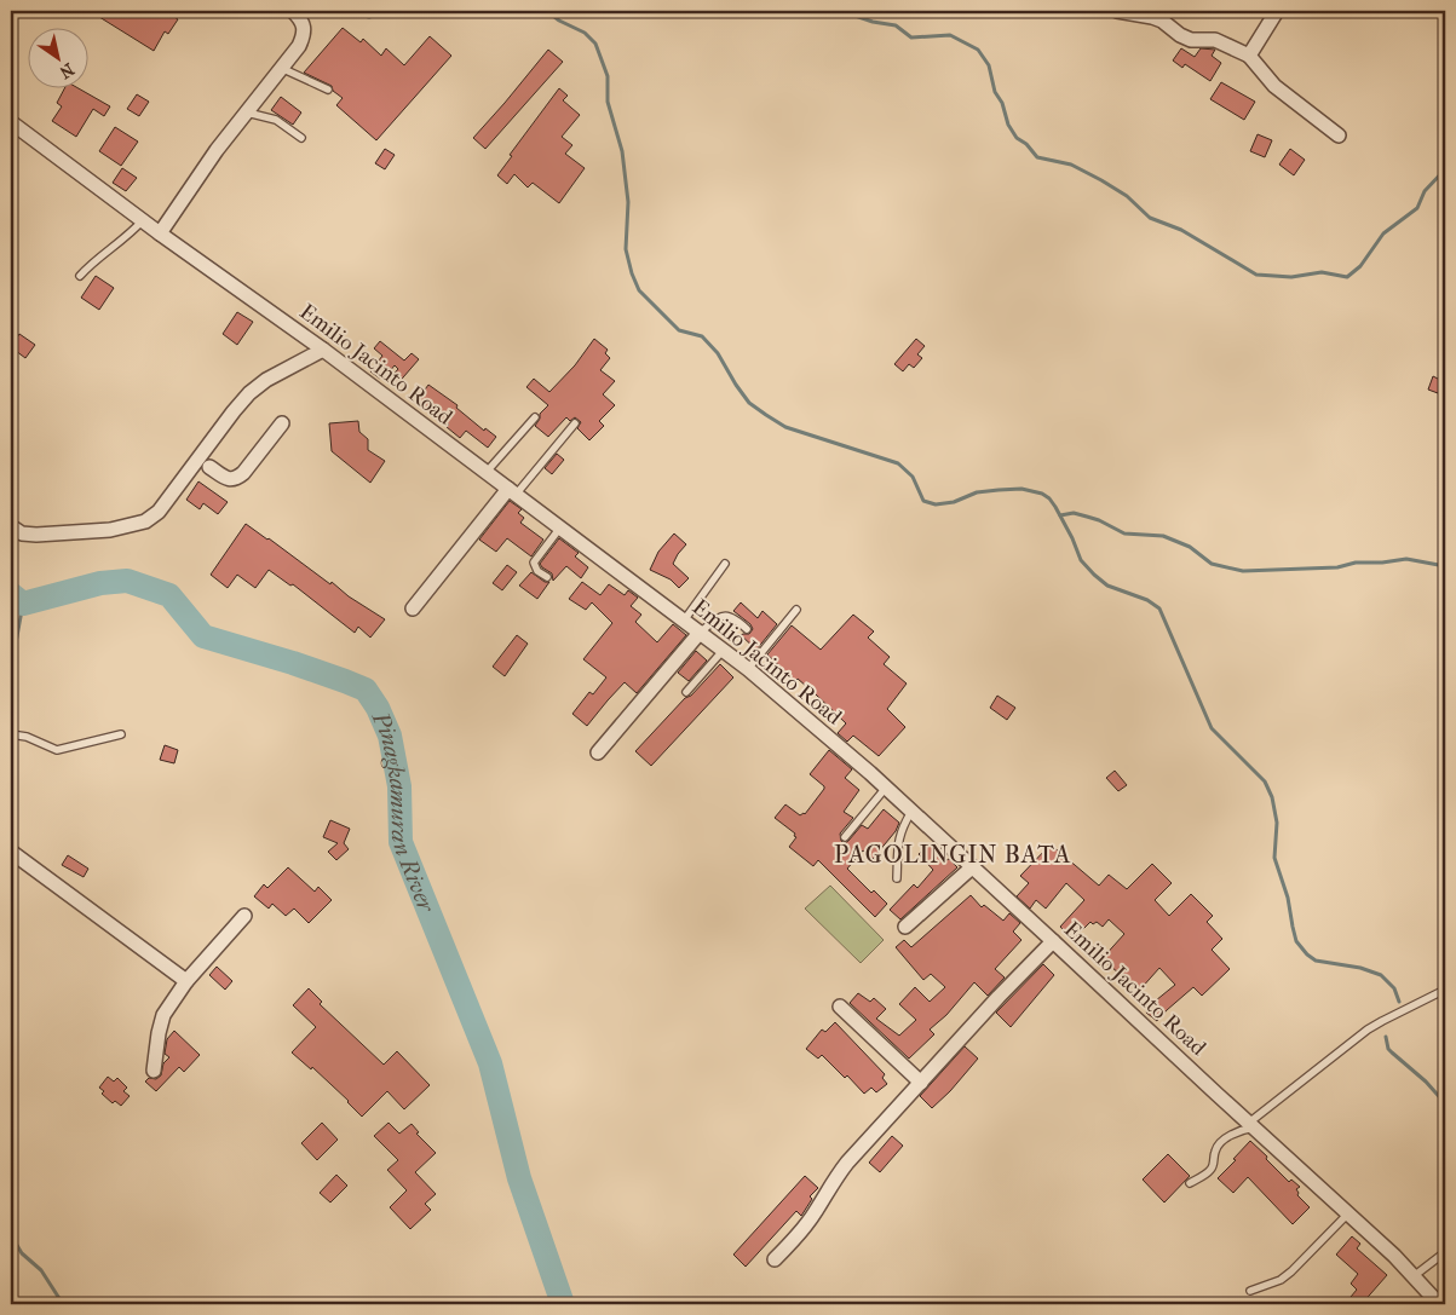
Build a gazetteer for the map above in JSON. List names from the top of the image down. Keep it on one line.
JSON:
{"streets":{"street":["Emilio Jacinto Road"]},"districts":["PAGOLINGIN BATA"],"water":["Pinagkamuran River"],"north":"bottom right"}
